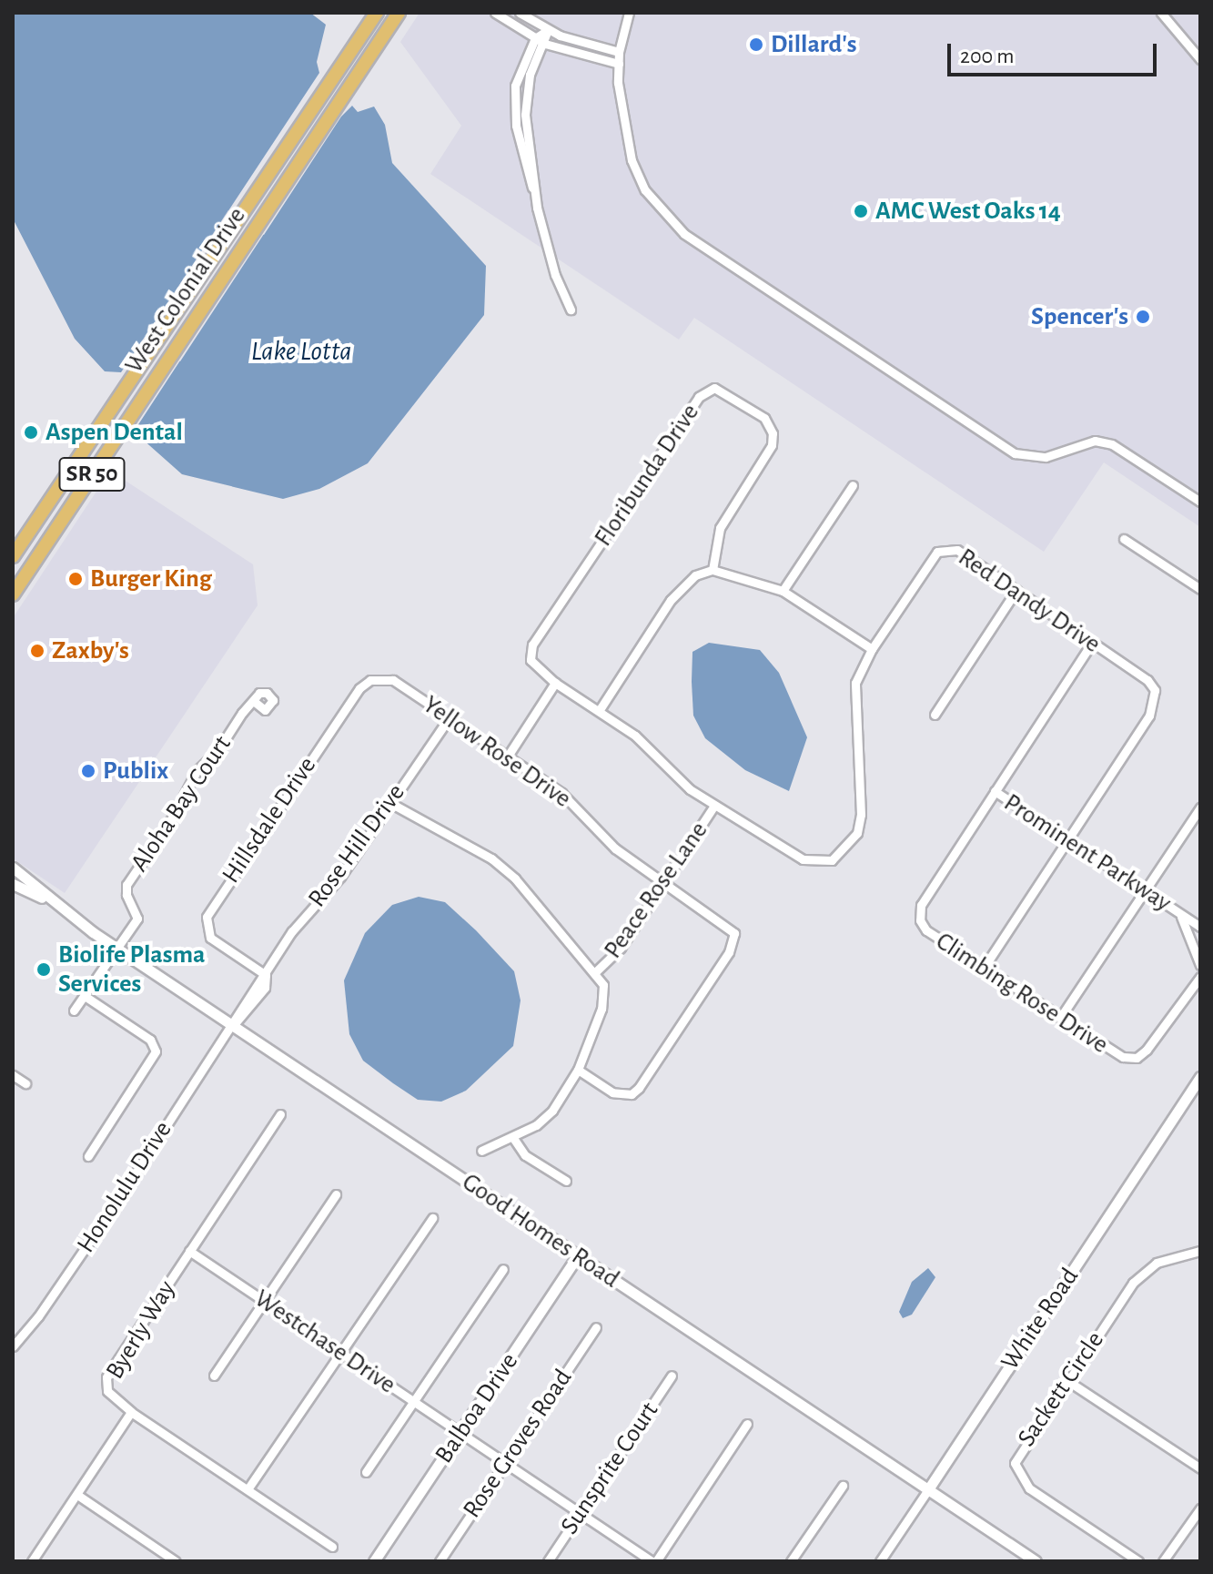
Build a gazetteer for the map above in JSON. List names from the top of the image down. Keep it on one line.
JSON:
{"streets":{"highway":["West Colonial Drive","SR 50"],"street":["Floribunda Drive","Red Dandy Drive","Yellow Rose Drive","Aloha Bay Court","Hillsdale Drive","Rose Hill Drive","Prominent Parkway","Peace Rose Lane","Climbing Rose Drive","Honolulu Drive","Good Homes Road","White Road","Byerly Way","Westchase Drive","Sackett Circle","Balboa Drive","Rose Groves Road","Sunsprite Court"]},"crossings":[["Floribunda Drive","Red Dandy Drive"],["Red Dandy Drive","Prominent Parkway"],["Red Dandy Drive","Peace Rose Lane"],["Red Dandy Drive","Climbing Rose Drive"],["Yellow Rose Drive","Hillsdale Drive"],["Yellow Rose Drive","Rose Hill Drive"],["Yellow Rose Drive","Peace Rose Lane"],["Aloha Bay Court","Good Homes Road"],["Hillsdale Drive","Rose Hill Drive"],["Rose Hill Drive","Honolulu Drive"],["Rose Hill Drive","Good Homes Road"],["Prominent Parkway","Climbing Rose Drive"],["Honolulu Drive","Good Homes Road"],["Good Homes Road","White Road"],["Good Homes Road","Balboa Drive"],["Byerly Way","Westchase Drive"],["Westchase Drive","Balboa Drive"],["Westchase Drive","Rose Groves Road"],["Westchase Drive","Sunsprite Court"]],"water":["Lake Lotta"],"places":["Dillard's","AMC West Oaks 14","Spencer's","Aspen Dental","Burger King","Zaxby's","Publix","Biolife Plasma Services"],"scale_bar":"200 m"}
